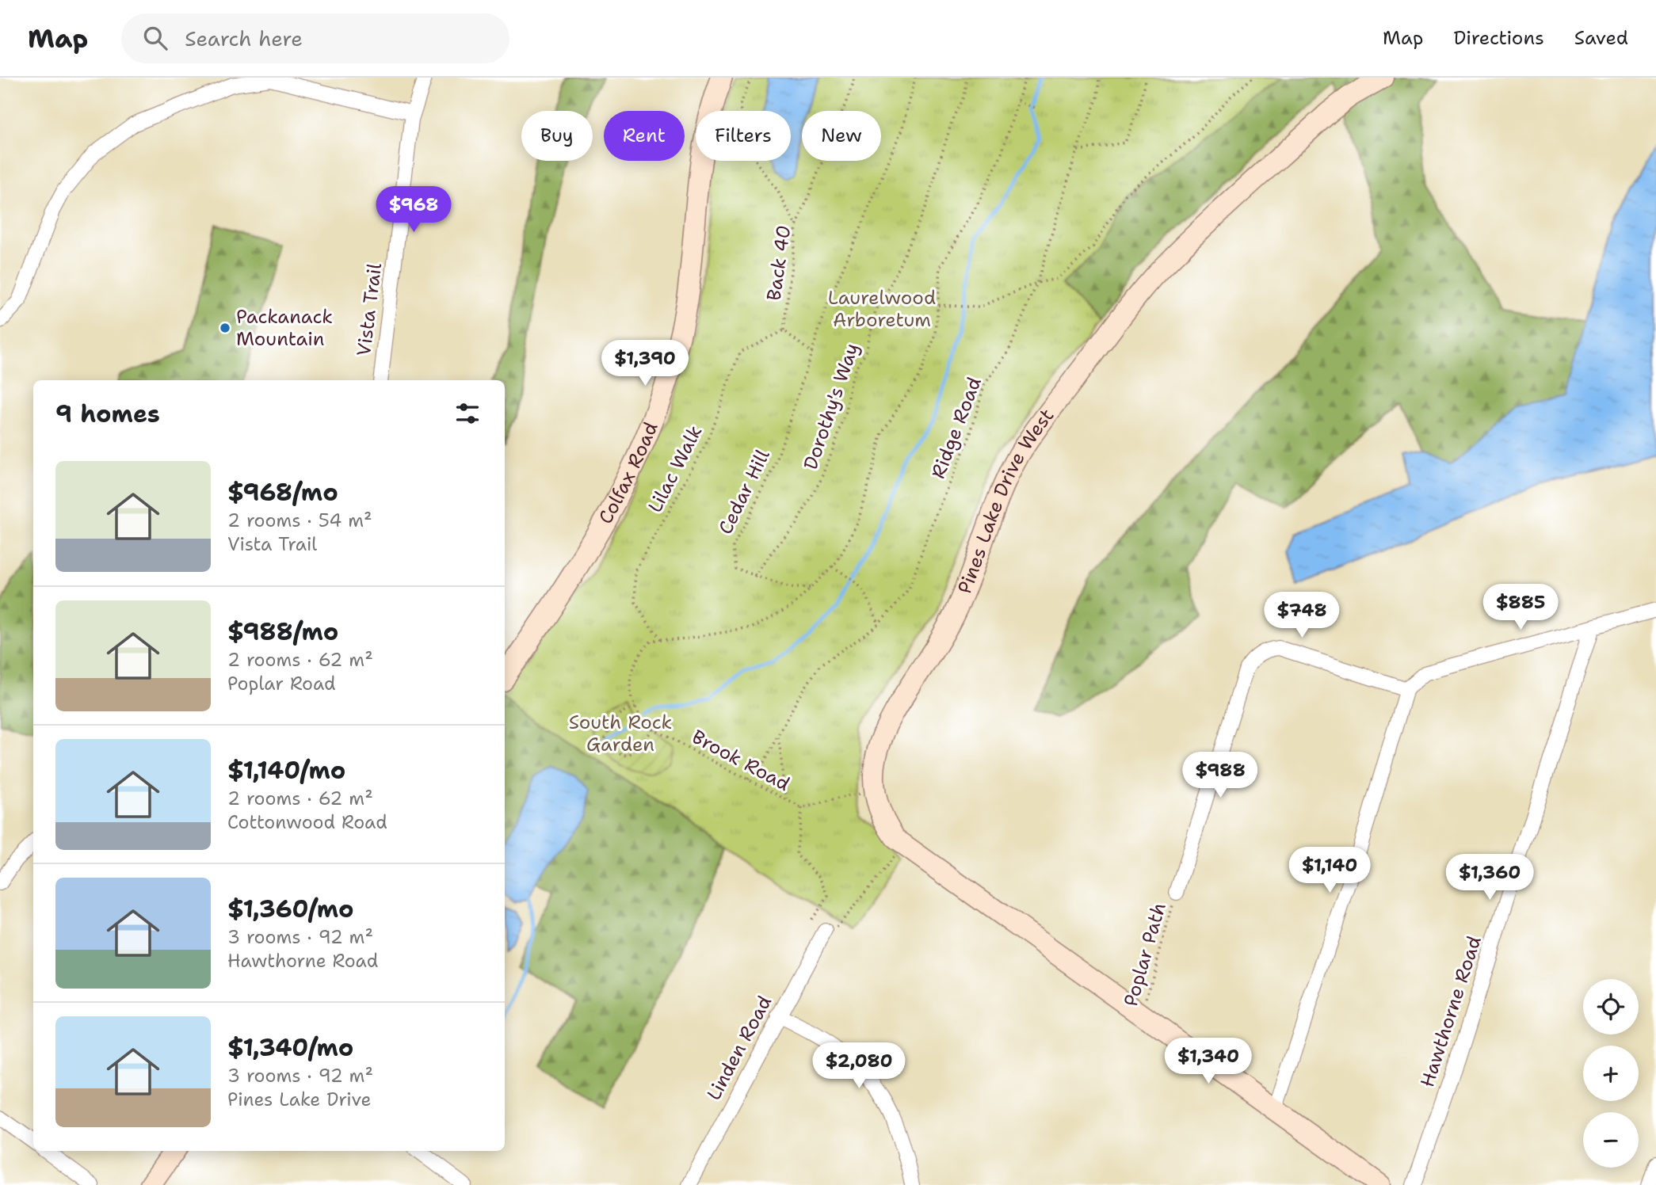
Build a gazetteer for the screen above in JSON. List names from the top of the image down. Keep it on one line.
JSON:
{"streets":{"street":["Vista Trail","Colfax Road","Pines Lake Drive West","Hawthorne Road","Linden Road"],"path":["Back 40","Dorothy's Way","Ridge Road","Lilac Walk","Cedar Hill","Brook Road","Poplar Path"]},"crossings":[["Back 40","Lilac Walk"],["Dorothy's Way","Cedar Hill"],["Ridge Road","Brook Road"],["Lilac Walk","Brook Road"],["Cedar Hill","Brook Road"],["Pines Lake Drive West","Poplar Path"]],"parks":["Laurelwood Arboretum","South Rock Garden"],"places":["Packanack Mountain"],"page":{"header":"Map","search":"Search here","nav":["Map","Directions","Saved"],"chip":["Buy","Rent","Filters","New"],"price":["$968","$1,390","$885","$748","$988","$1,140","$1,360","$1,340","$2,080"],"heading":"9 homes","list":[{"name":"$968/mo","note":"2 rooms · 54 m² · Vista Trail"},{"name":"$988/mo","note":"2 rooms · 62 m² · Poplar Road"},{"name":"$1,140/mo","note":"2 rooms · 62 m² · Cottonwood Road"},{"name":"$1,360/mo","note":"3 rooms · 92 m² · Hawthorne Road"},{"name":"$1,340/mo","note":"3 rooms · 92 m² · Pines Lake Drive"}],"map_buttons":["+","−"]}}
